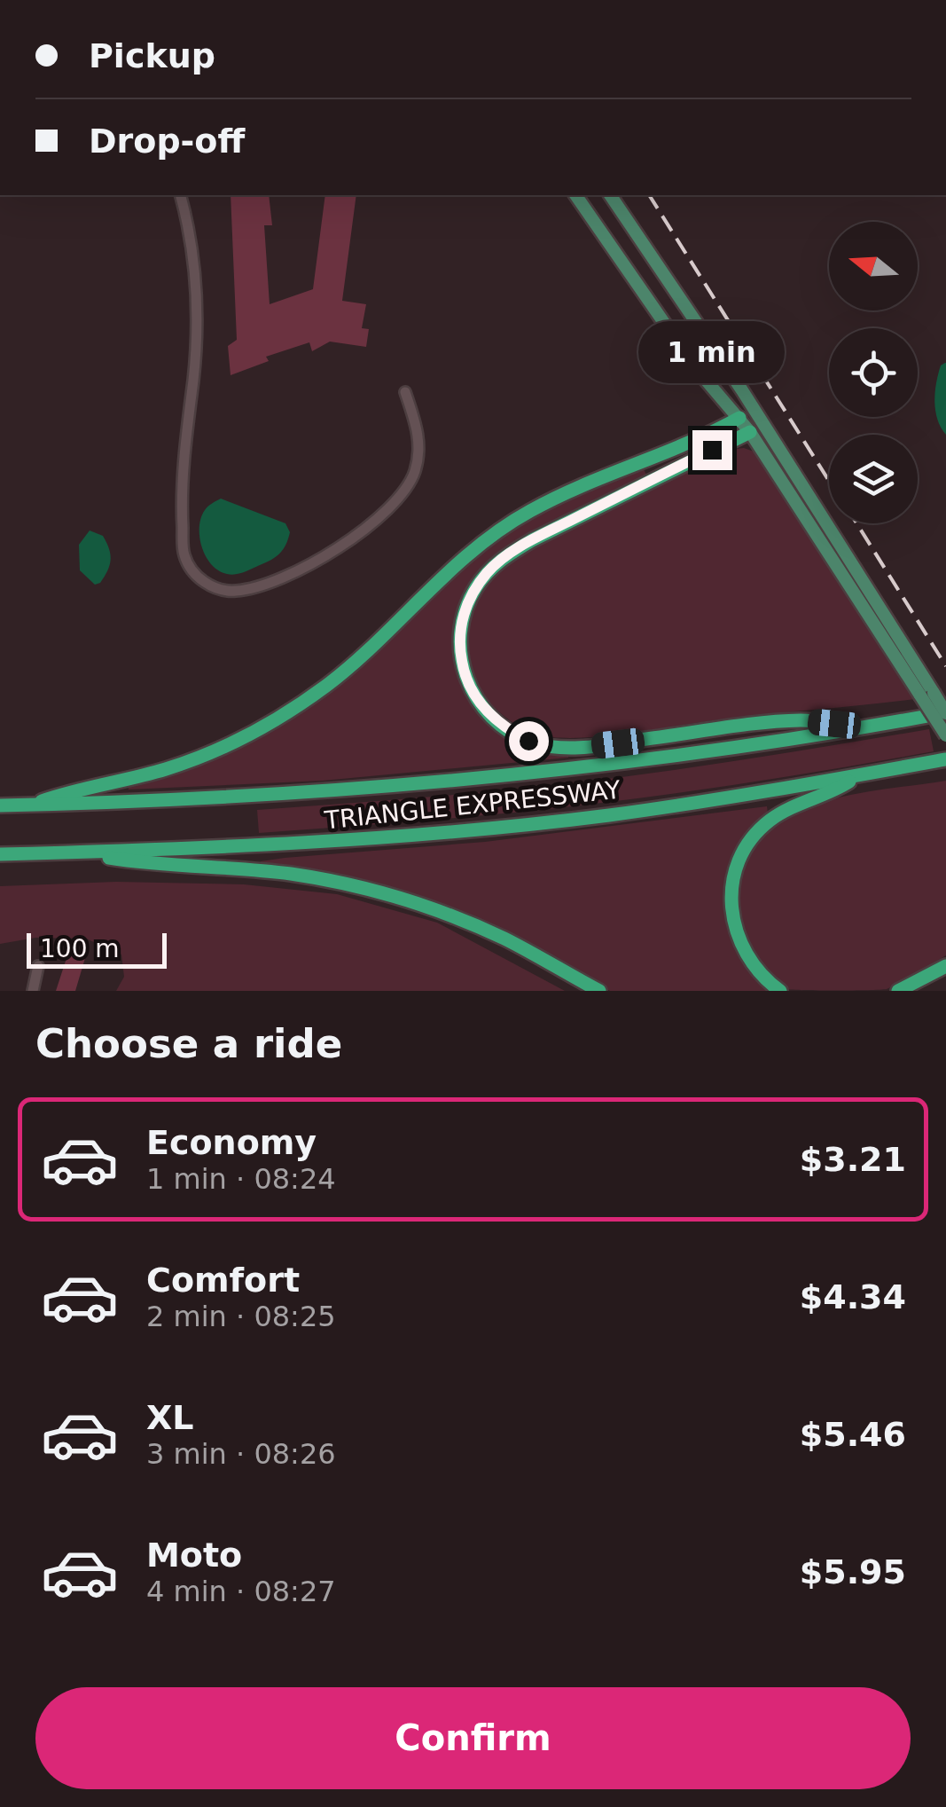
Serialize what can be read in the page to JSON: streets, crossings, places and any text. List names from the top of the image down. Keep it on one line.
{"streets":{"highway":["TRIANGLE EXPRESSWAY"]},"scale_bar":"100 m","north":"left","page":{"banner":["Pickup","Drop-off"],"bubble":"1 min","scale":"100 m","heading":"Choose a ride","list":[{"name":"Economy","note":"1 min · 08:24","value":"$3.21"},{"name":"Comfort","note":"2 min · 08:25","value":"$4.34"},{"name":"XL","note":"3 min · 08:26","value":"$5.46"},{"name":"Moto","note":"4 min · 08:27","value":"$5.95"}],"buttons":"Confirm"}}
